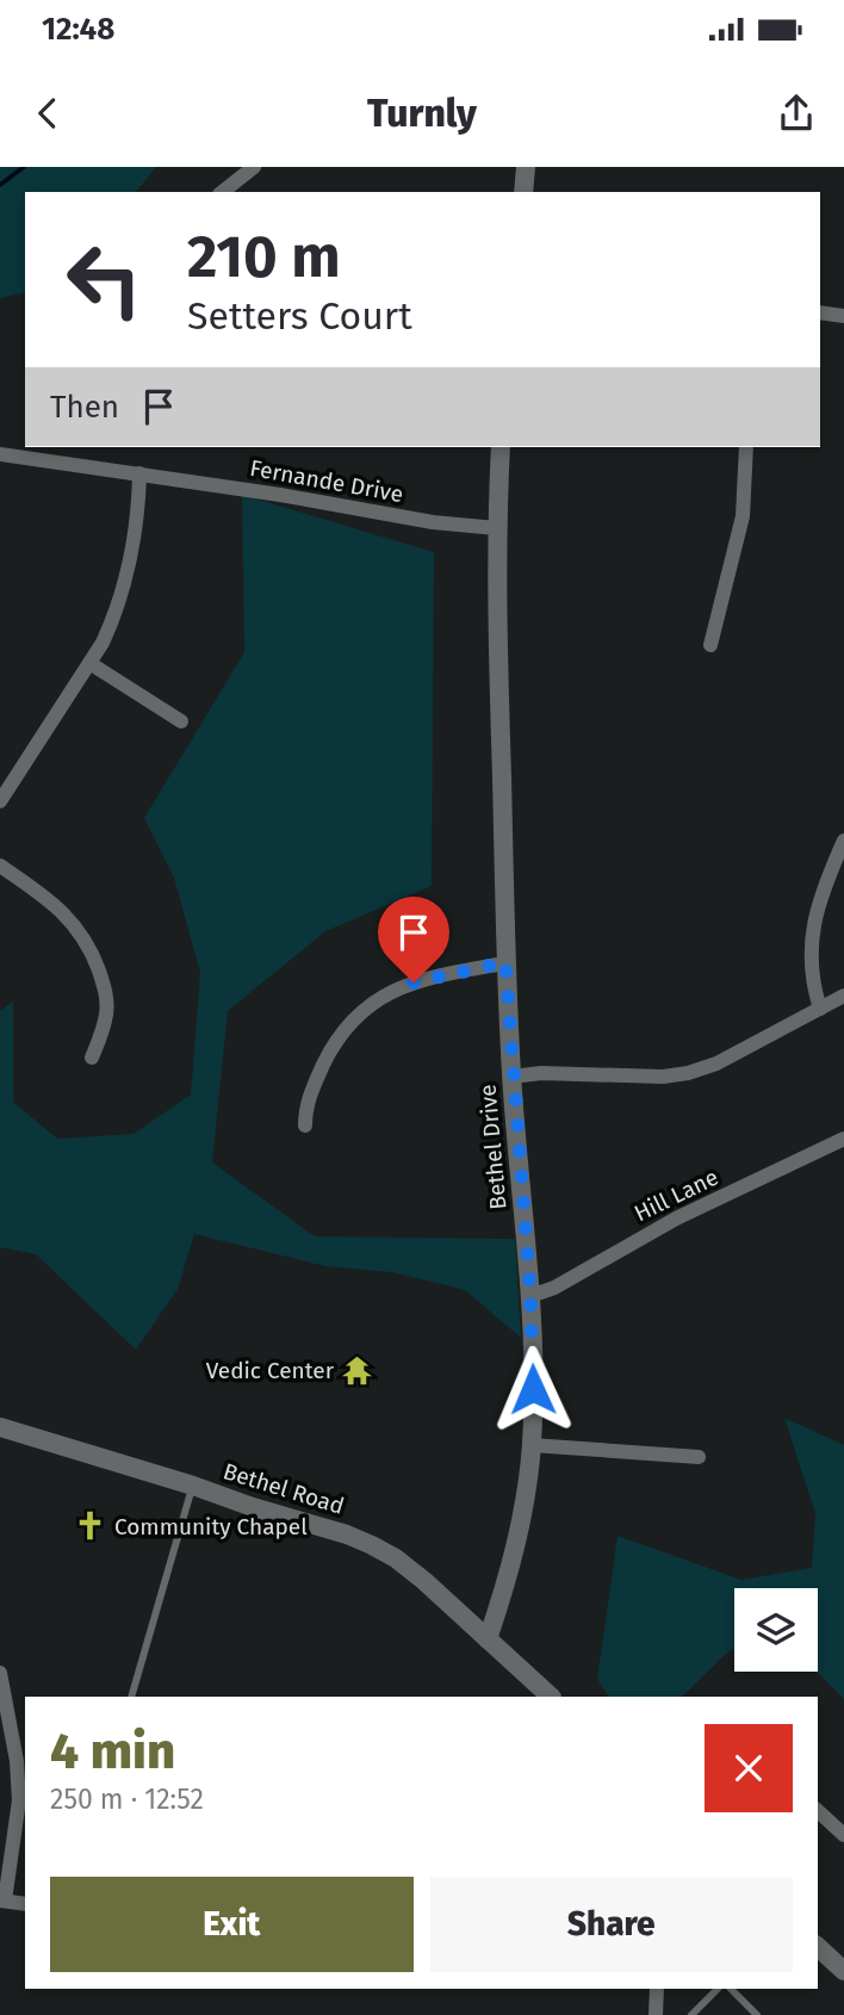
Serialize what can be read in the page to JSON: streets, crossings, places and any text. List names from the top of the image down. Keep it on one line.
{"streets":{"street":["Fernande Drive","Bethel Drive","Hill Lane","Bethel Road"]},"crossings":[["Fernande Drive","Bethel Drive"],["Bethel Drive","Hill Lane"],["Bethel Drive","Bethel Road"]],"places":{"temple":["Vedic Center"],"church":["Community Chapel"]},"page":{"status":"12:48","header":"Turnly","turn":["210 m","Setters Court"],"then":"Then","heading":["4 min","250 m · 12:52"],"buttons":["Exit","Share"]}}
